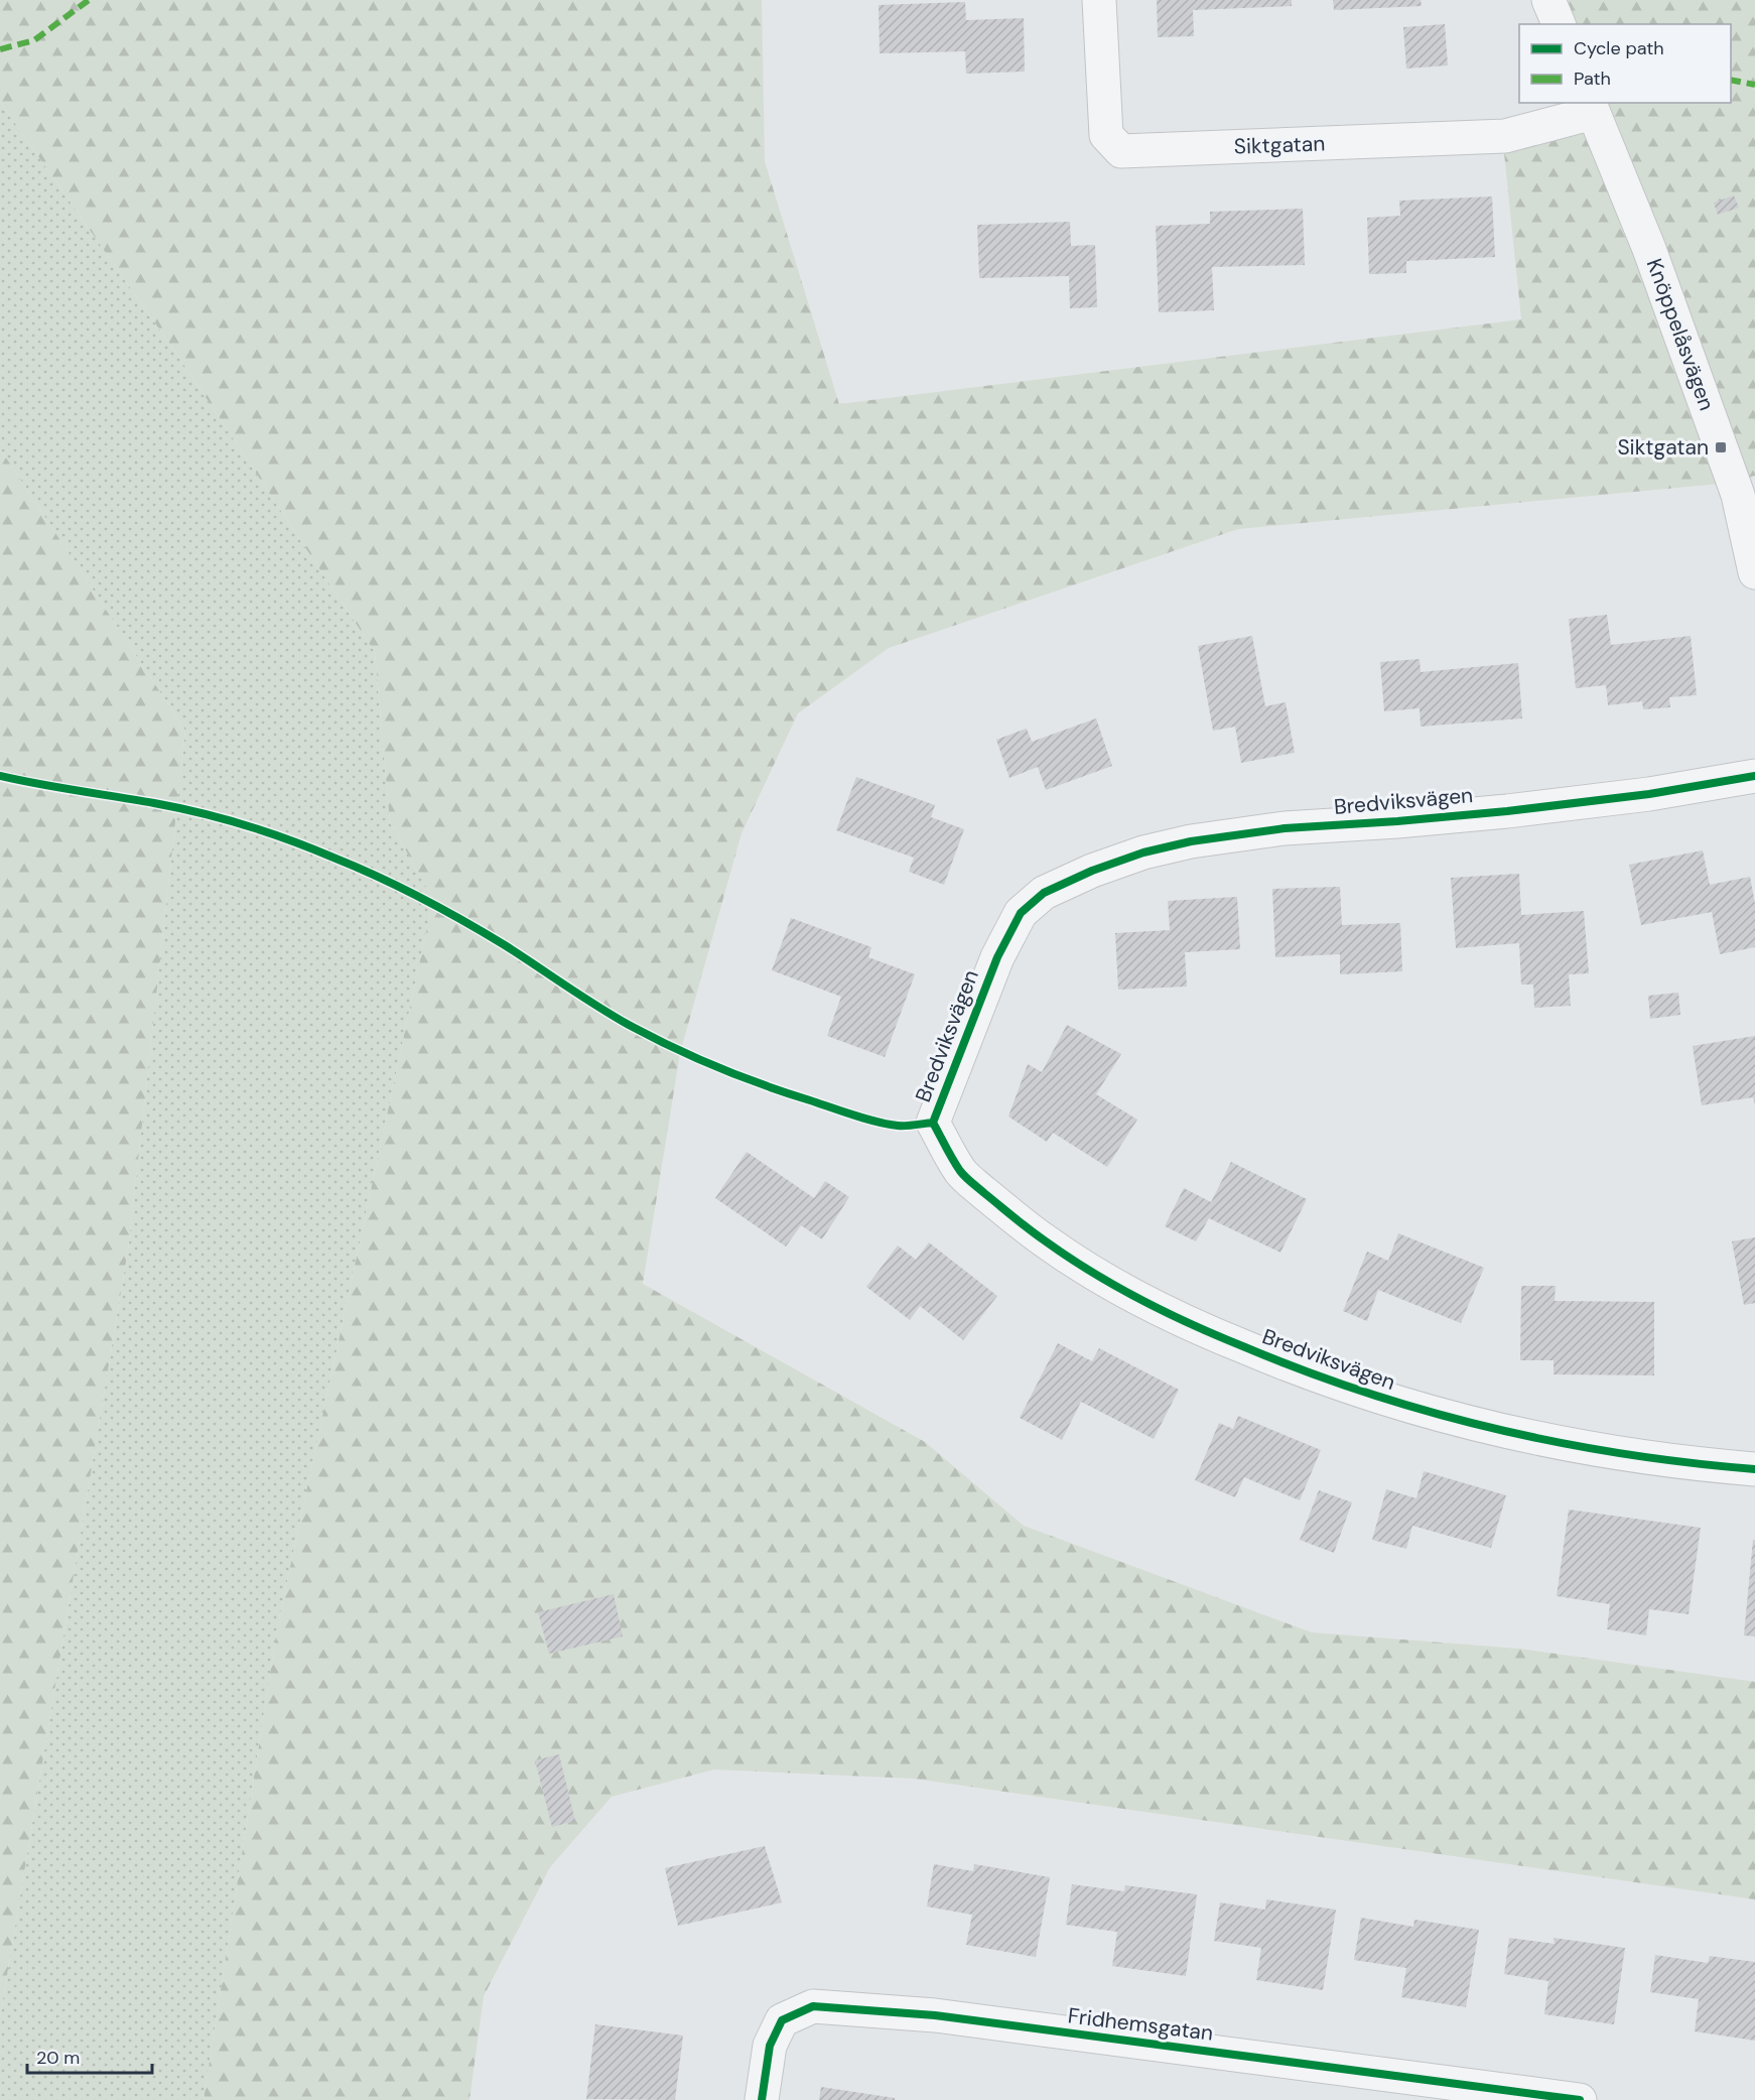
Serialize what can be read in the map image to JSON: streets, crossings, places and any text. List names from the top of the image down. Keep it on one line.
{"streets":{"street":["Siktgatan","Knöppelåsvägen","Bredviksvägen","Fridhemsgatan"]},"crossings":[["Siktgatan","Knöppelåsvägen"]],"places":{"transit":["Siktgatan"]},"legend":["Cycle path","Path"],"scale_bar":"20 m"}
